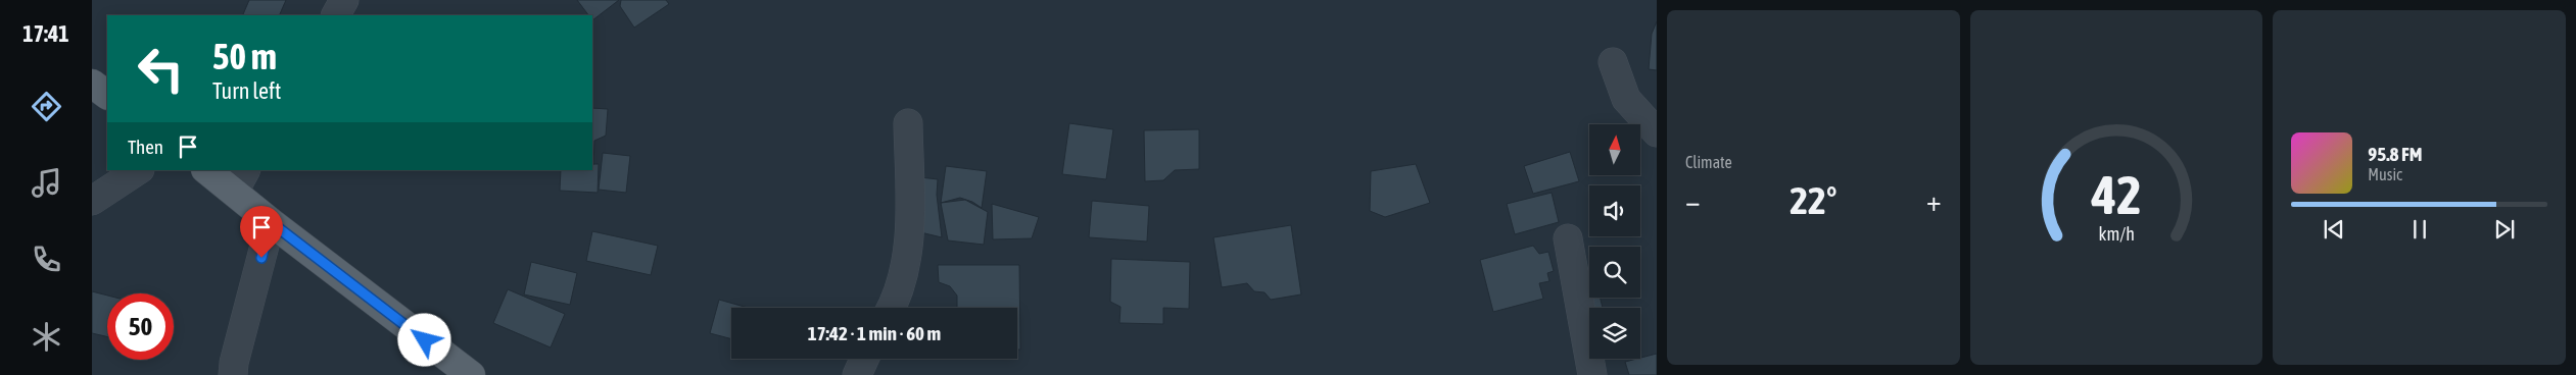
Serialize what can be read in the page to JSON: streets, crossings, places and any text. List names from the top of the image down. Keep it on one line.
{"north":"top","page":{"tabs":"17:41","tile":"Climate","turn":["50 m","Turn left"],"then":"Then","song":["95.8 FM","Music"],"heat":["−","22°","+"],"limit":"50","trip":"17:42 · 1 min · 60 m","gauge":["42","km/h"]}}
